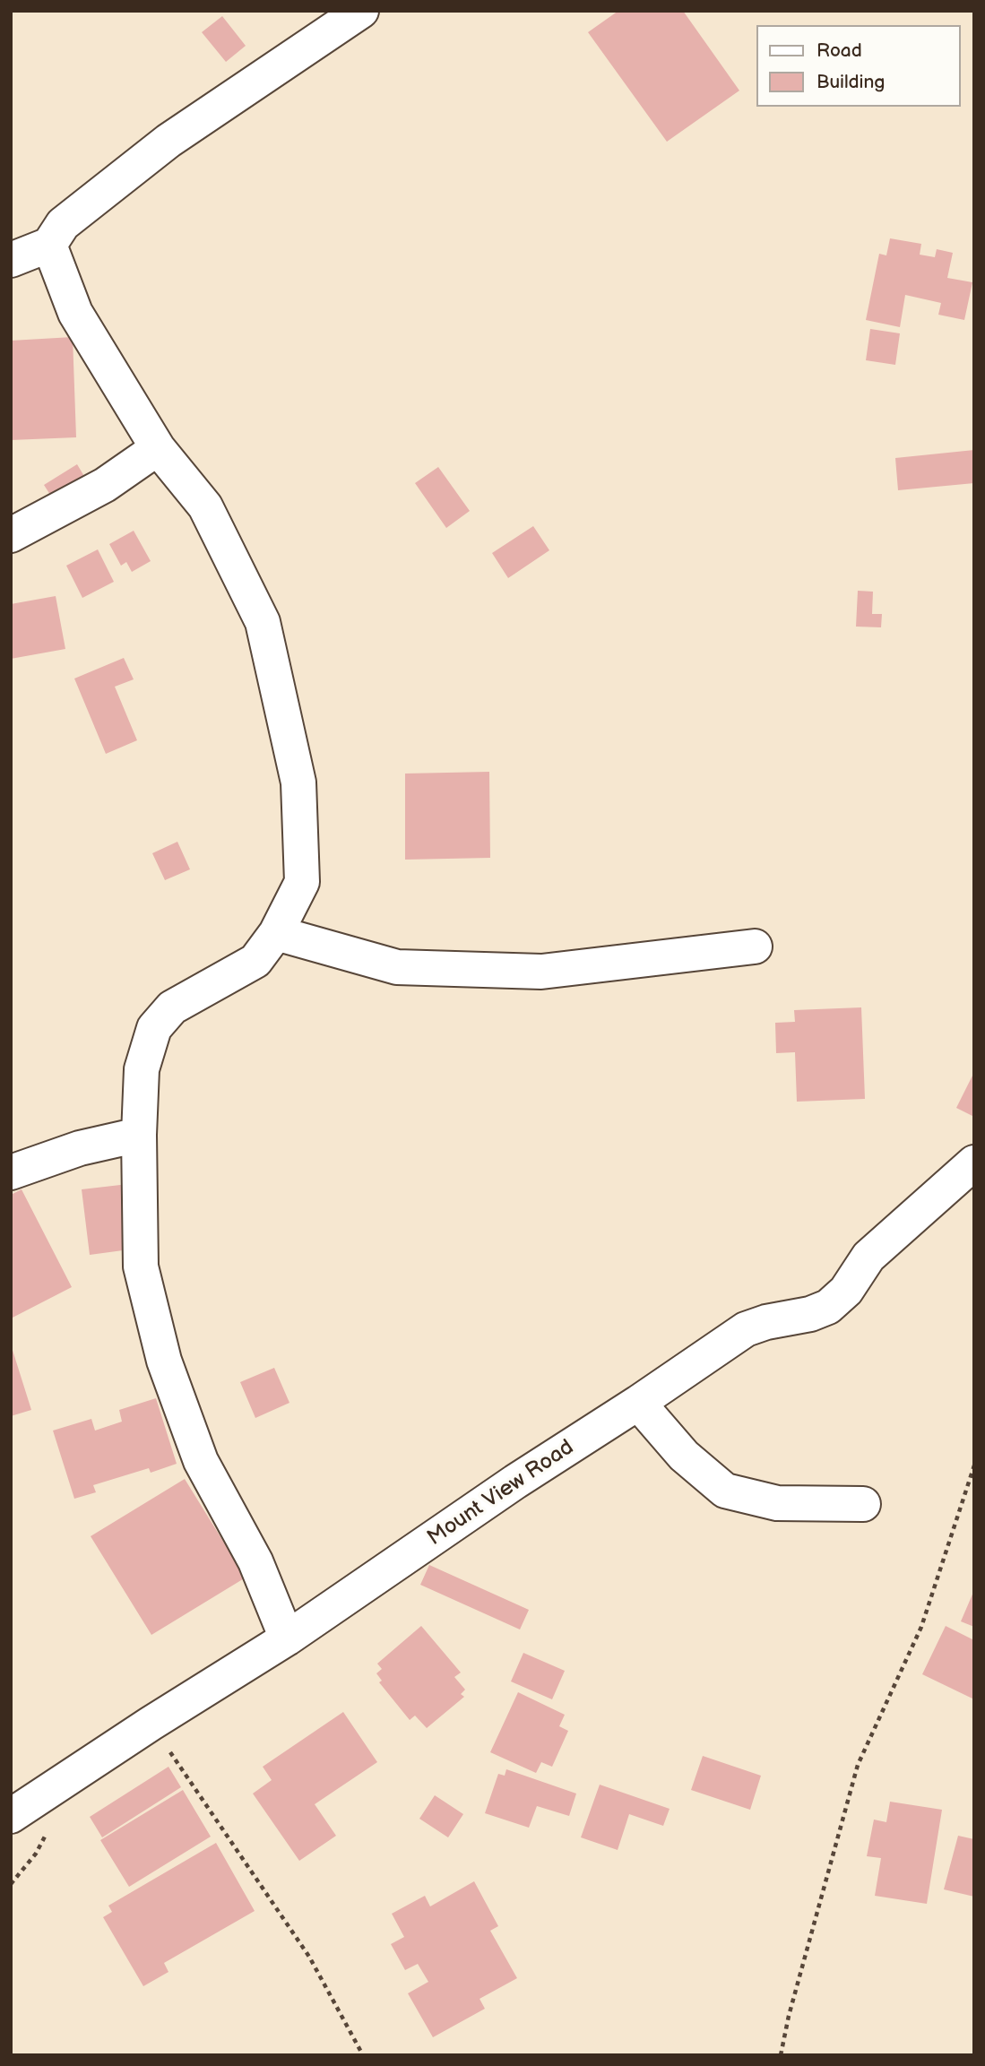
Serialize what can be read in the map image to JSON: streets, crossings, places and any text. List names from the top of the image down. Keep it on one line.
{"streets":{"street":["Mount View Road"]},"legend":["Road","Building"]}
